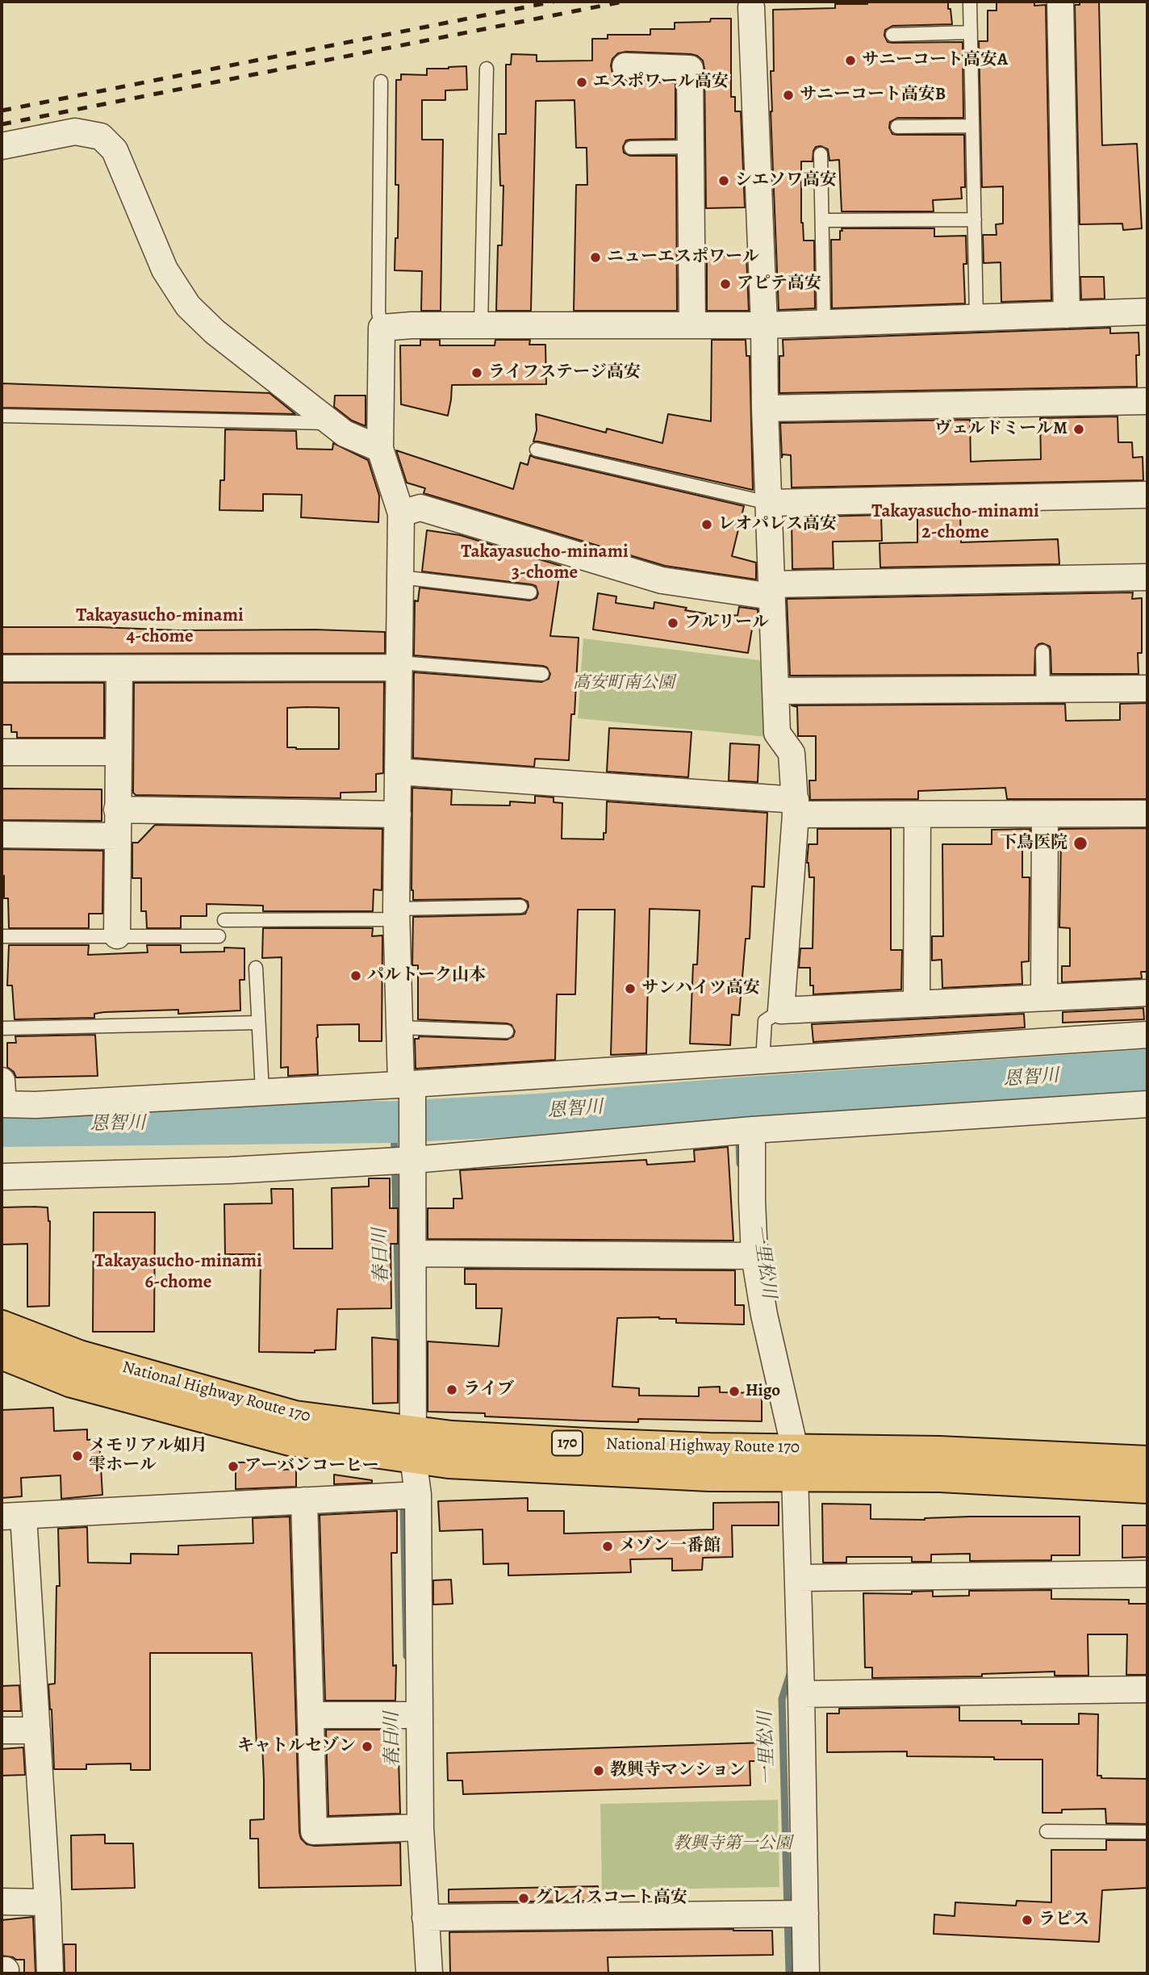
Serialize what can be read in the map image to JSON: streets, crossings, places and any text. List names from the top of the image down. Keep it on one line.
{"streets":{"highway":["National Highway Route 170","170"]},"districts":["Takayasucho-minami 2-chome","Takayasucho-minami 3-chome","Takayasucho-minami 4-chome","Takayasucho-minami 6-chome"],"water":["恩智川","春日川","一里松川"],"parks":["高安町南公園","教興寺第一公園"],"places":["サニーコート高安A","エスポワール高安","サニーコート高安B","シエソワ高安","ニューエスポワール","アピテ高安","ライフステージ高安","ヴェルドミールM","レオパレス高安","フルリール","下鳥医院","パルトーク山本","サンハイツ高安","ライブ","Higo","メモリアル如月 雫ホール","アーバンコーヒー","メゾン一番館","キャトルセゾン","教興寺マンション","グレイスコート高安","ラピス"]}
